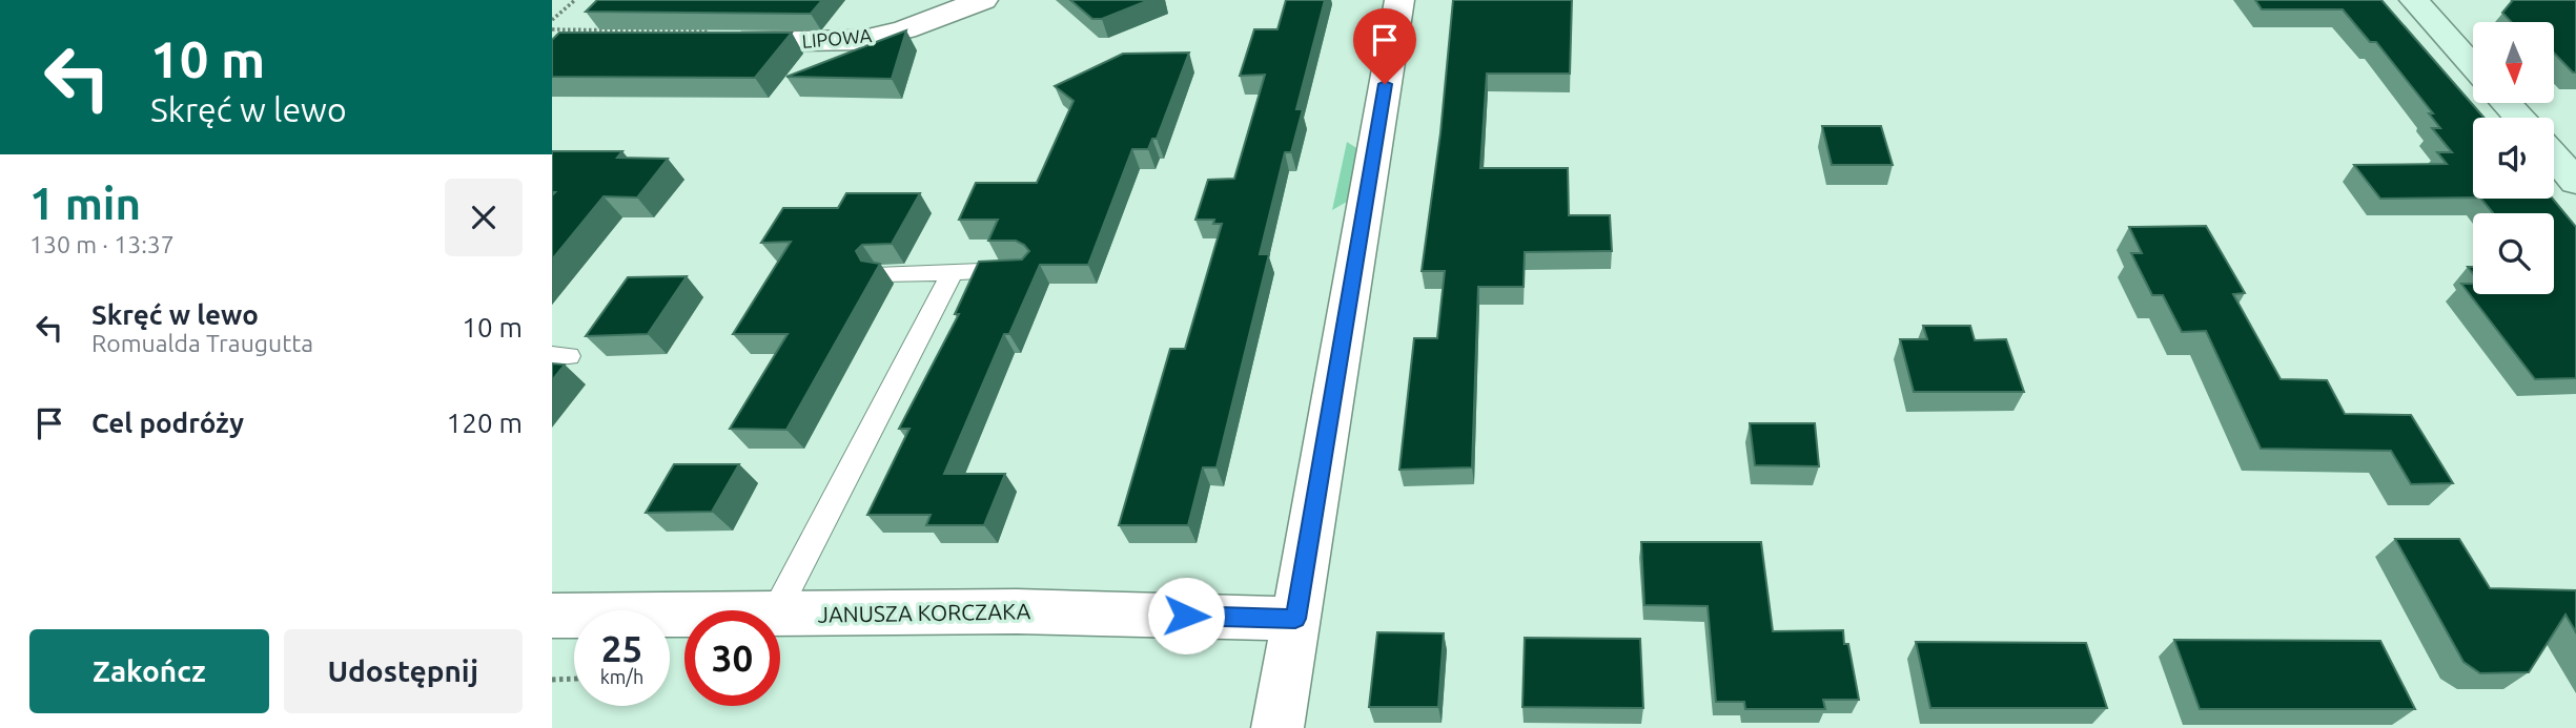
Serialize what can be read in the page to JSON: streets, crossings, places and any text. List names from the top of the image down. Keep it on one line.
{"streets":{"street":["LIPOWA","JANUSZA KORCZAKA"]},"north":"bottom","page":{"turn":["10 m","Skręć w lewo"],"heading":["1 min","130 m · 13:37"],"list":[{"name":"Skręć w lewo","note":"Romualda Traugutta","value":"10 m"},{"name":"Cel podróży","value":"120 m"}],"speed":"25 km/h","limit":"30","buttons":["Zakończ","Udostępnij"]}}
